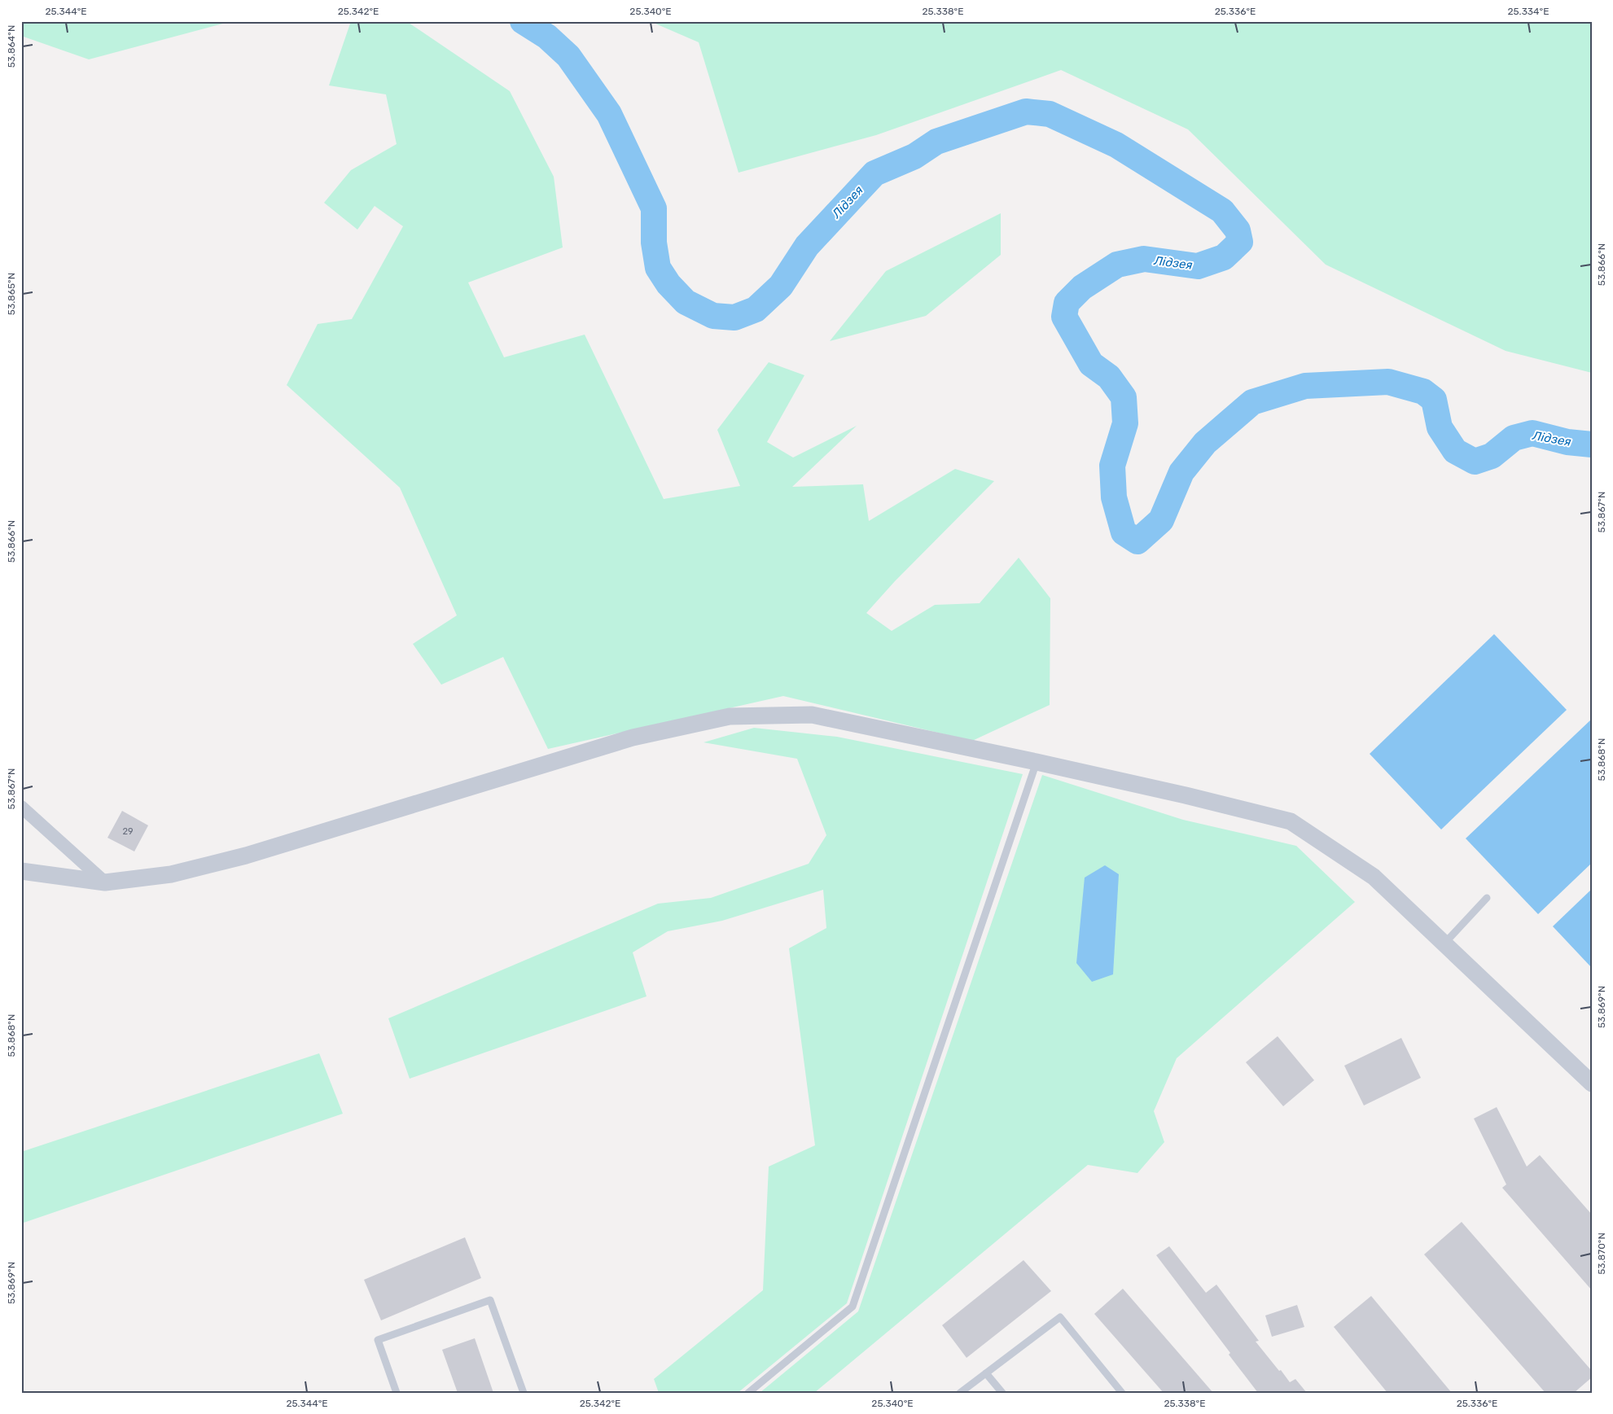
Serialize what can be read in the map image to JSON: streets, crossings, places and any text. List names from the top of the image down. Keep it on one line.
{"water":["Лідзея"],"house_numbers":["29"],"coordinates":["25.344°E","25.342°E","25.340°E","25.338°E","25.336°E","25.334°E","53.864°N","53.866°N","53.865°N","53.867°N","53.868°N","53.869°N","53.870°N"]}
